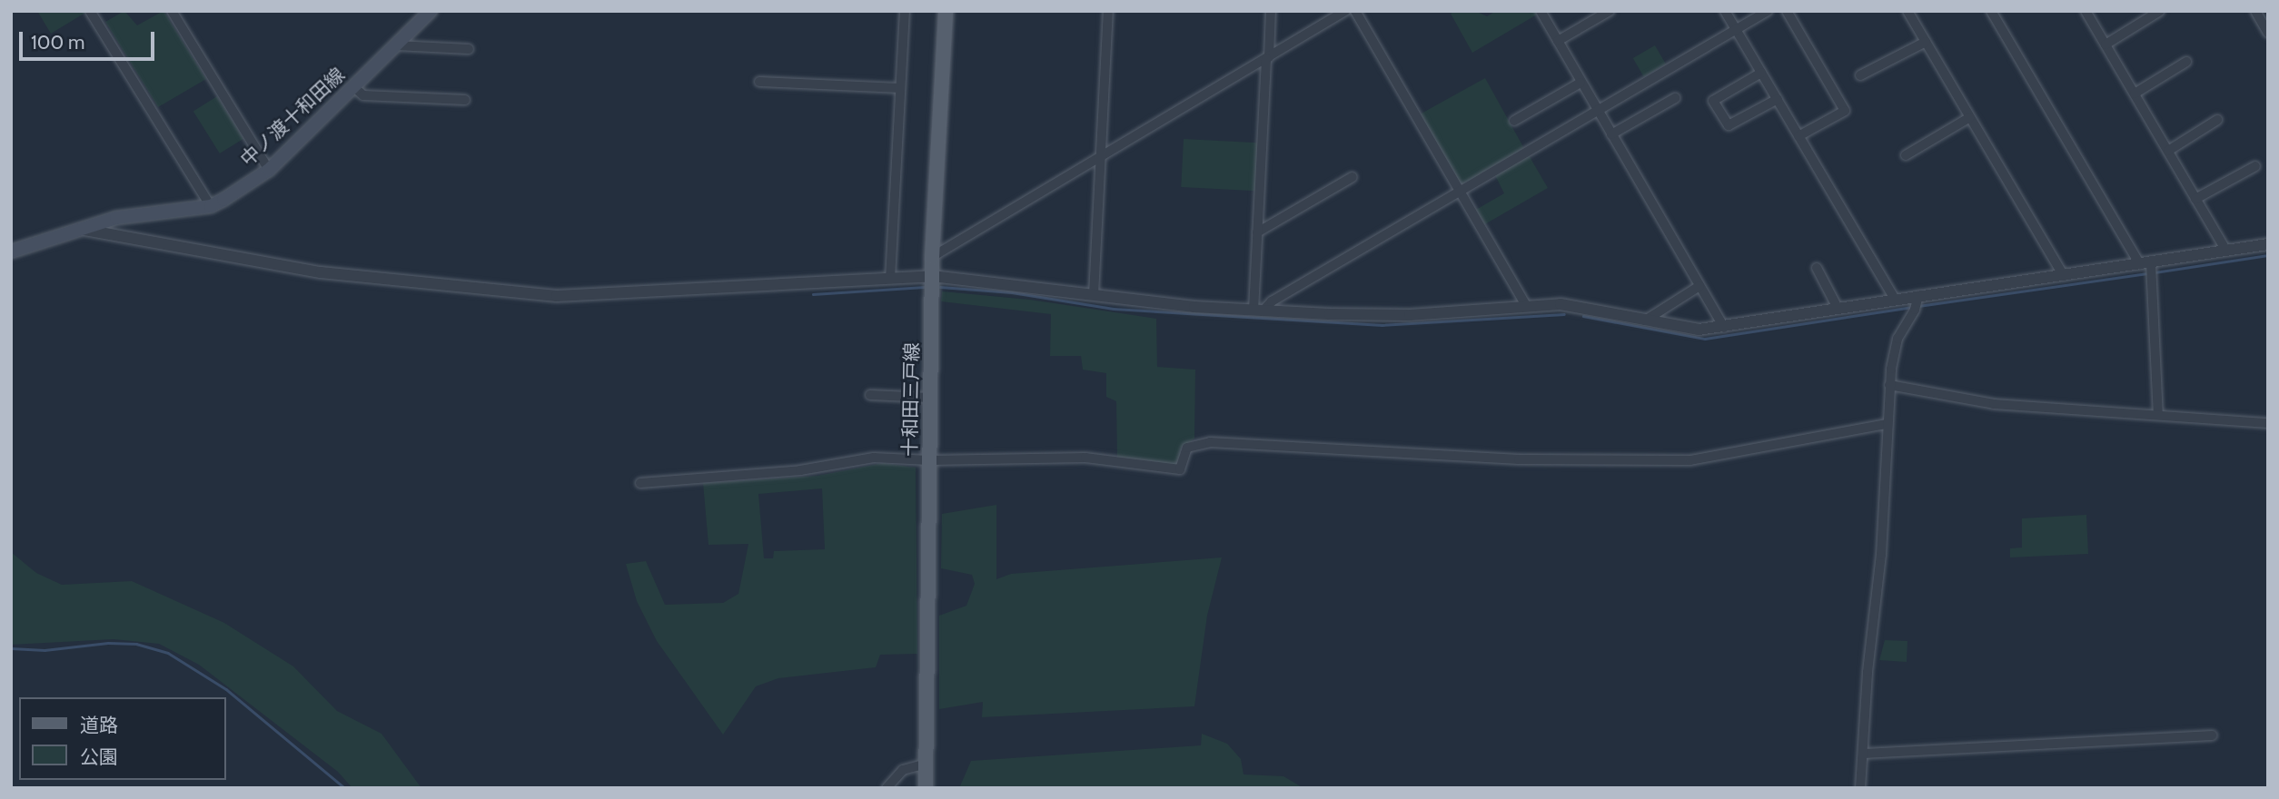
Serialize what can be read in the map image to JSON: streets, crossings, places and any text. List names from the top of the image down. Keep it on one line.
{"streets":{"main road":["中ノ渡十和田線","十和田三戸線"]},"legend":["道路","公園"],"scale_bar":"100 m"}
